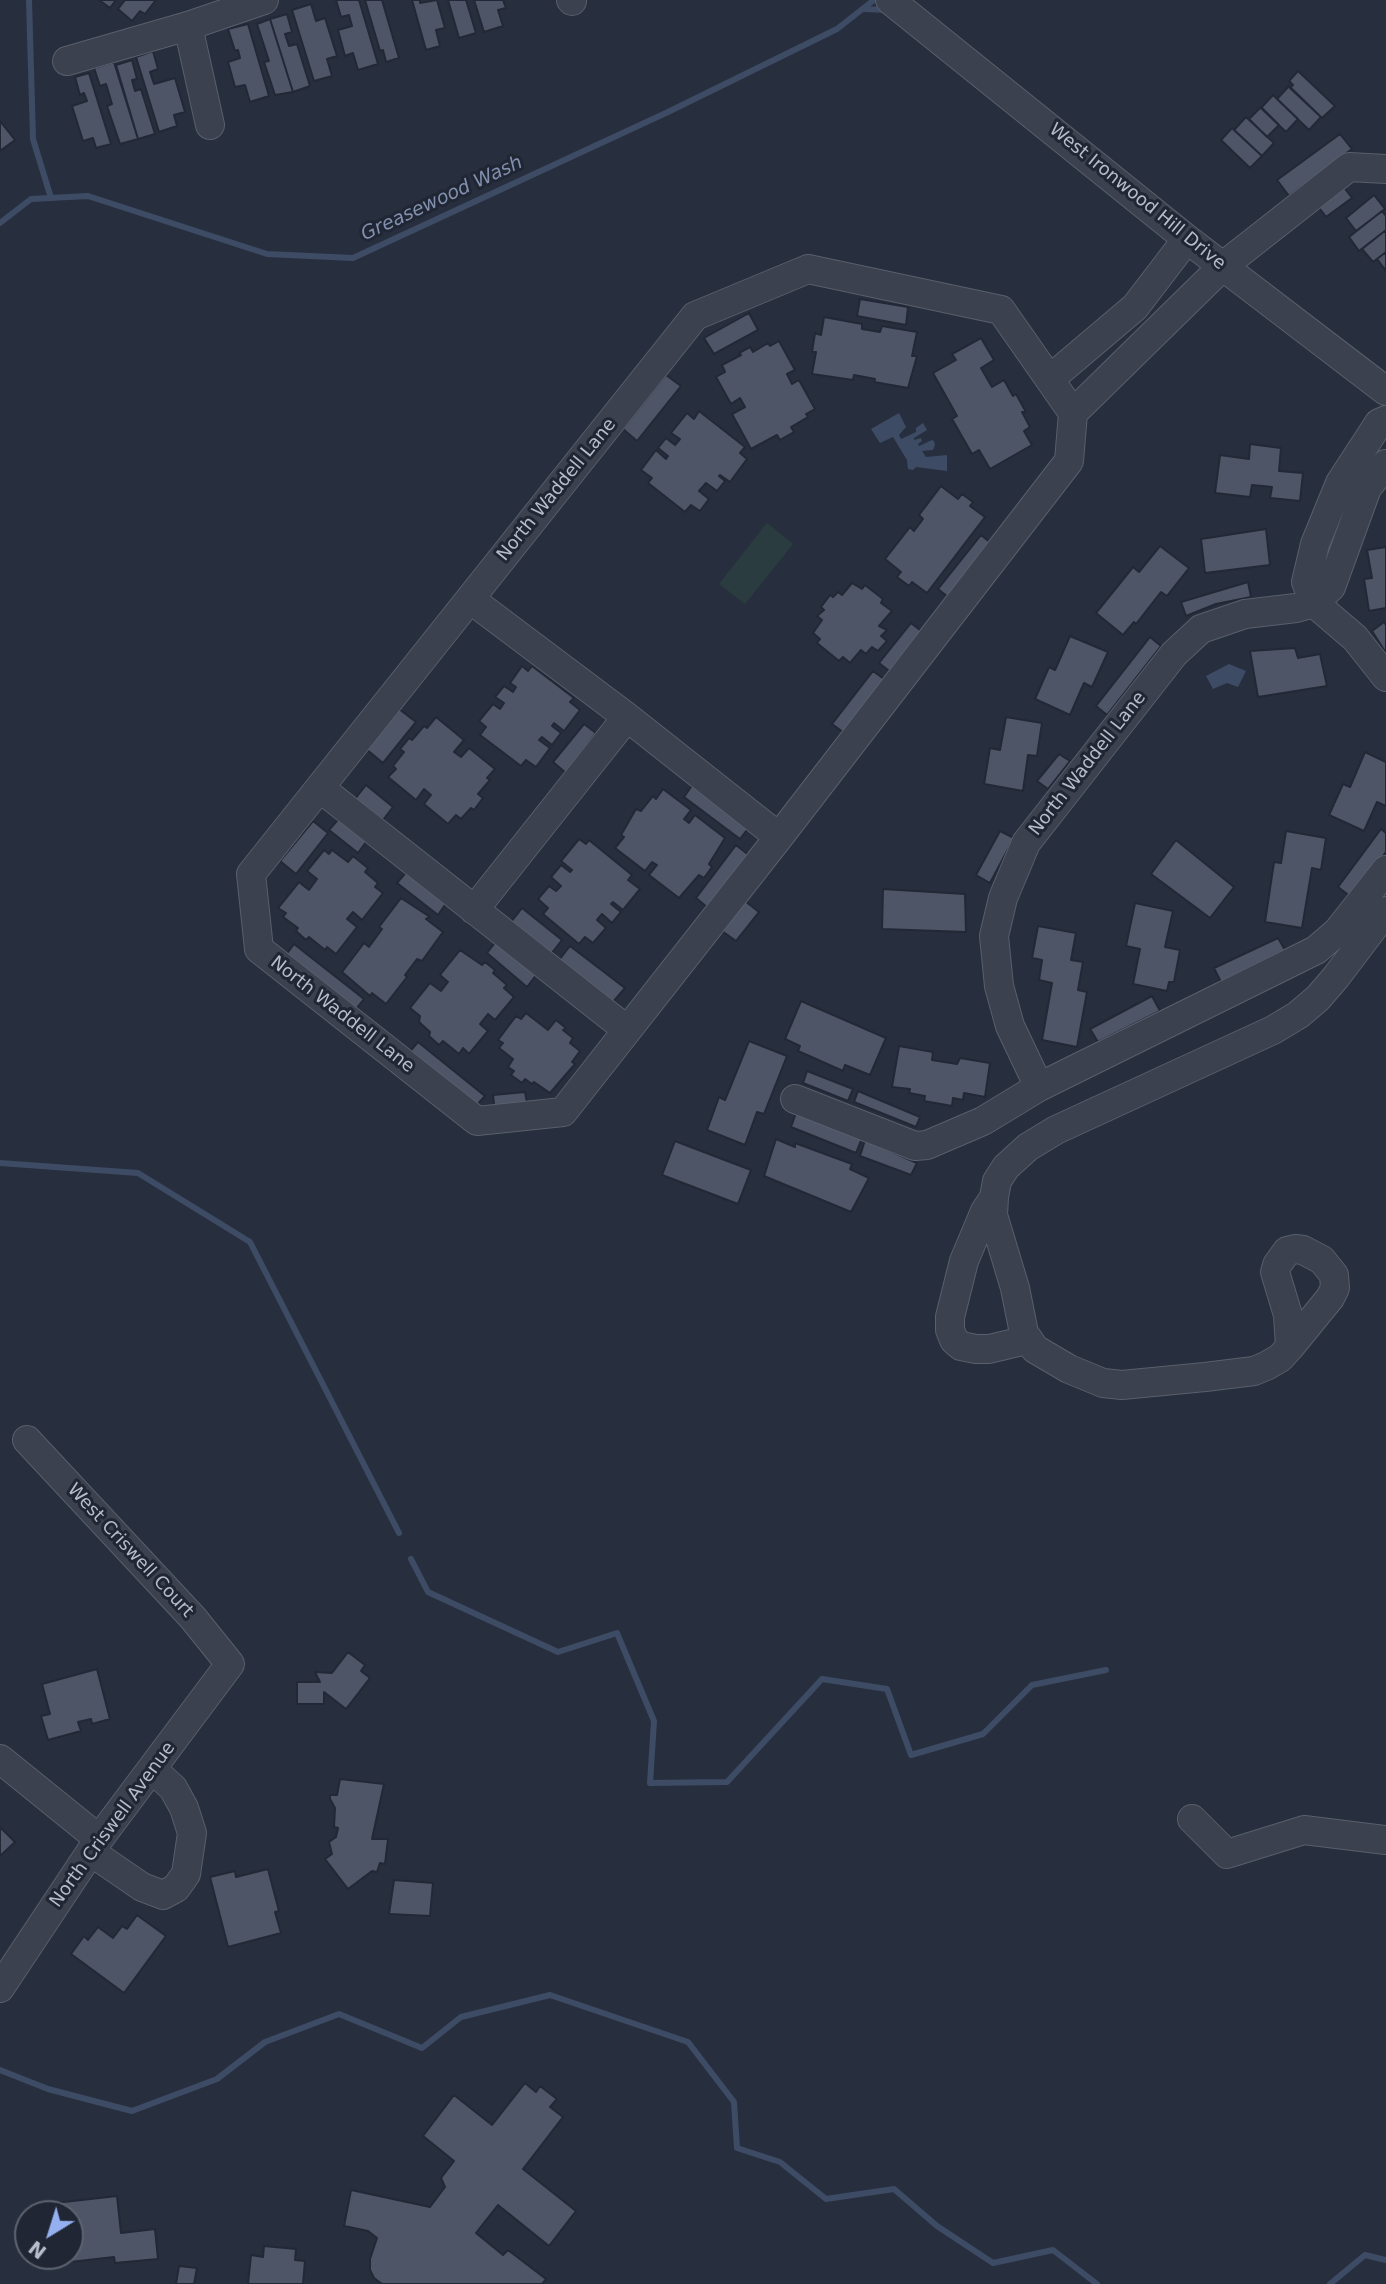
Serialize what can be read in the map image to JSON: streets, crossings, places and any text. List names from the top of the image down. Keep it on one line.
{"streets":{"street":["West Ironwood Hill Drive","North Waddell Lane","West Criswell Court","North Criswell Avenue"]},"crossings":[["West Criswell Court","North Criswell Avenue"]],"water":["Greasewood Wash"],"north":"bottom left"}
